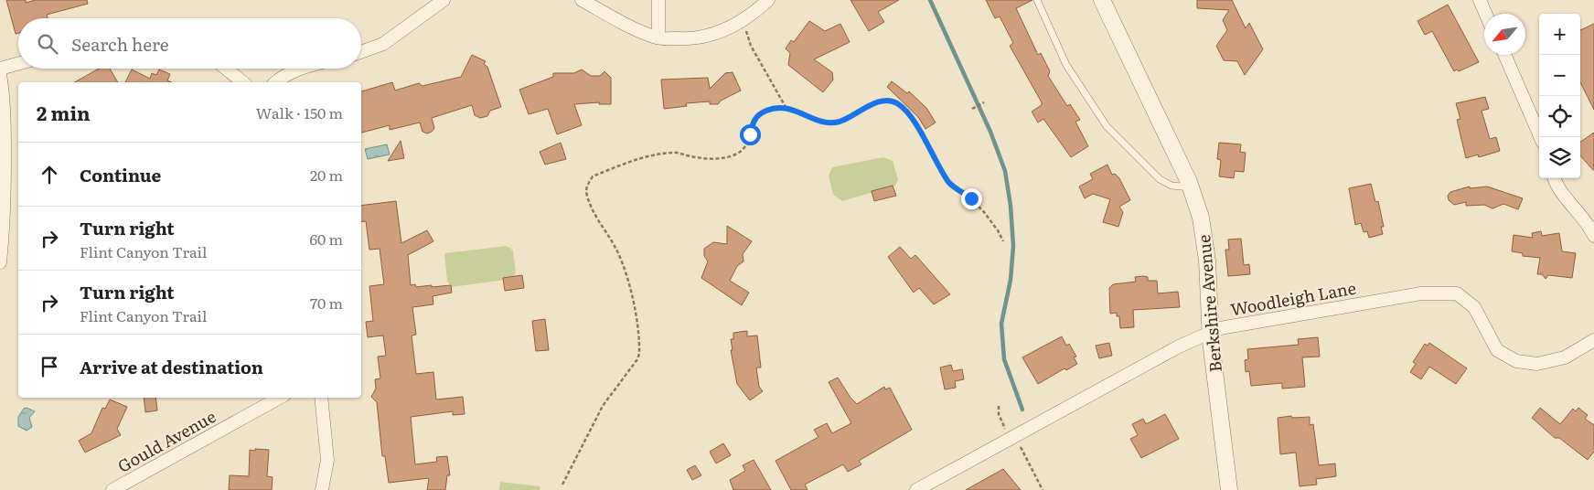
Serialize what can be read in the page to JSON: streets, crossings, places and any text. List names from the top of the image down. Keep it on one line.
{"streets":{"street":["Woodleigh Lane","Berkshire Avenue","Gould Avenue"]},"crossings":[["Woodleigh Lane","Berkshire Avenue"]],"north":"bottom left","page":{"map_buttons":["+","−"],"search":"Search here","heading":["2 min","Walk · 150 m"],"list":[["Continue","20 m"],["Turn right","Flint Canyon Trail","60 m"],["Turn right","Flint Canyon Trail","70 m"],"Arrive at destination"]}}
